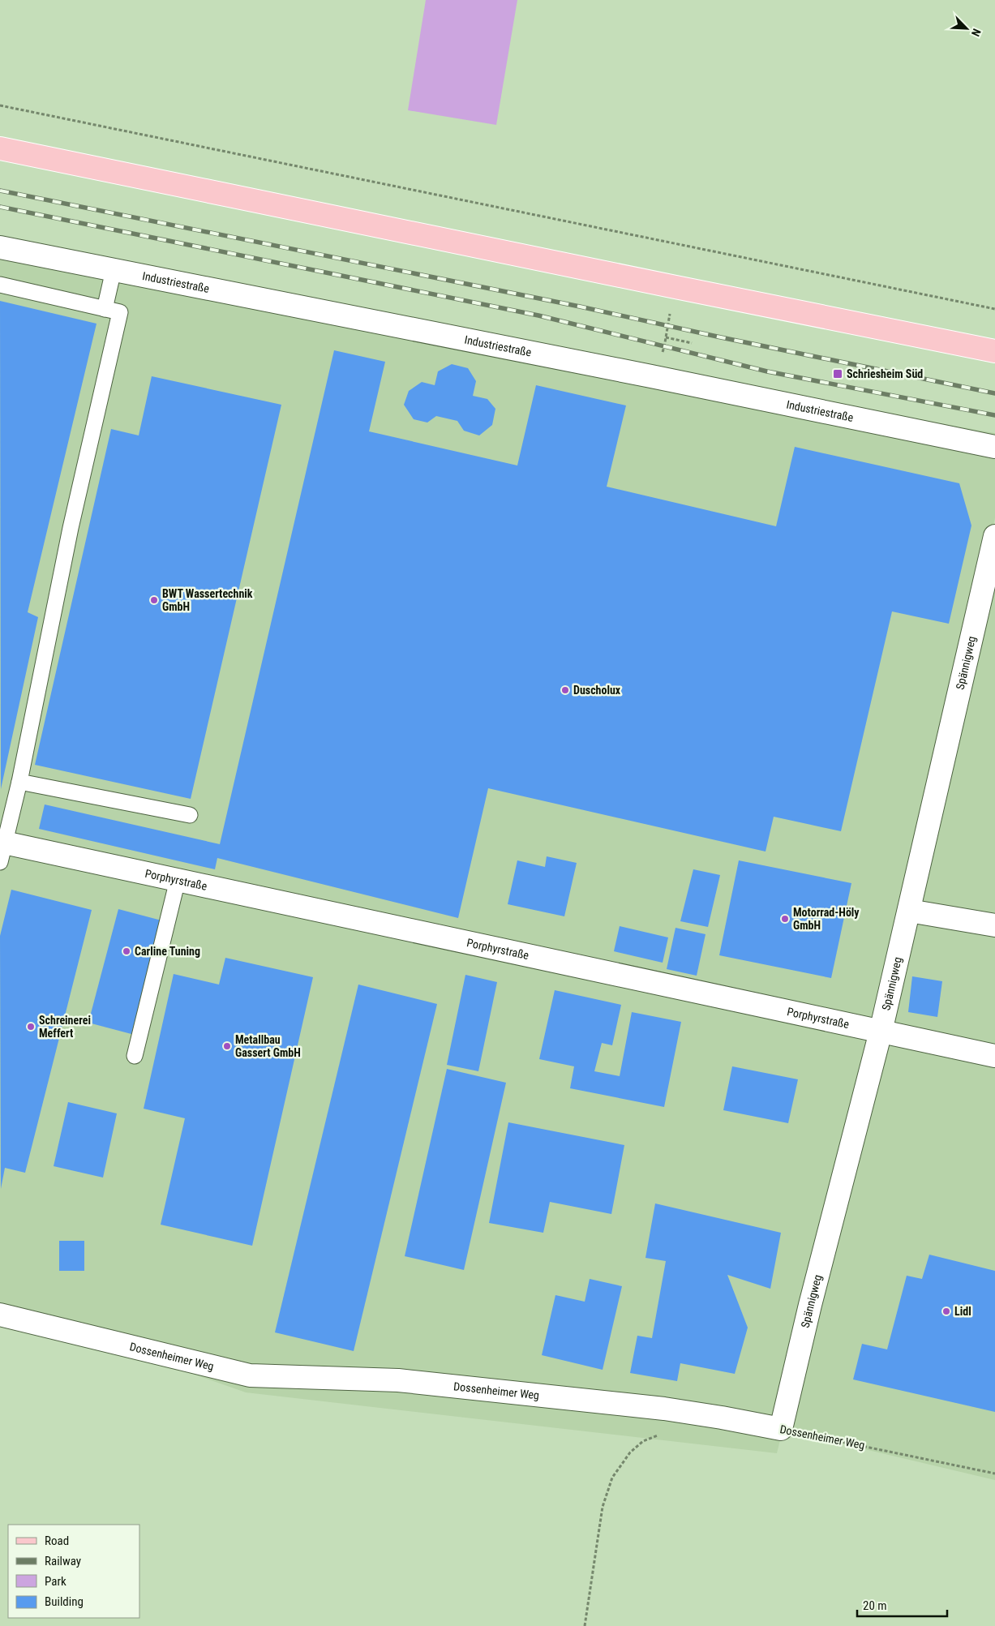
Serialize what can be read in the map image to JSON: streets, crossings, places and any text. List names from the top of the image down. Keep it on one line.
{"streets":{"street":["Industriestraße","Spännigweg","Porphyrstraße","Dossenheimer Weg"]},"crossings":[["Spännigweg","Porphyrstraße"],["Spännigweg","Dossenheimer Weg"]],"places":{"transit":["Schriesheim Süd"],"other":["BWT Wassertechnik GmbH","Duscholux","Motorrad-Höly GmbH","Carline Tuning","Schreinerei Meffert","Metallbau Gassert GmbH","Lidl"]},"legend":["Road","Railway","Park","Building"],"scale_bar":"20 m","north":"bottom right"}
